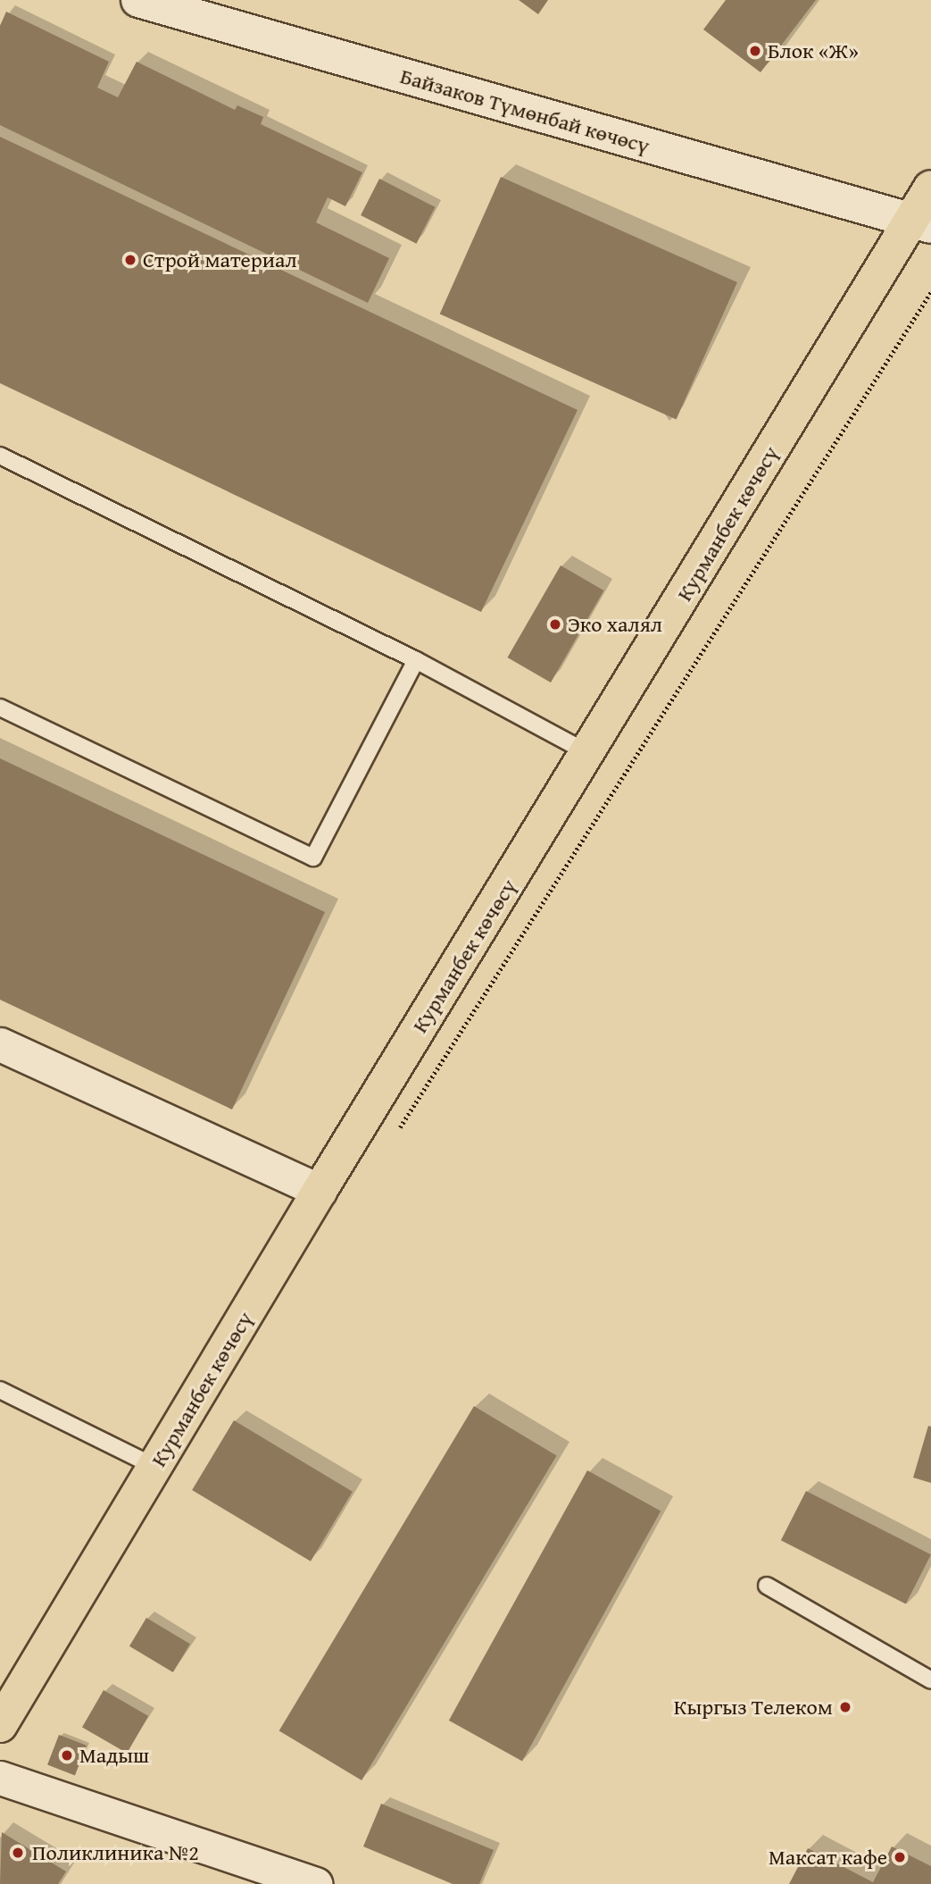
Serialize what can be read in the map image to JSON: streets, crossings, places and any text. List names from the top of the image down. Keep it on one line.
{"streets":{"main road":["Байзаков Түмөнбай көчөсү","Курманбек көчөсү"]},"crossings":[["Байзаков Түмөнбай көчөсү","Курманбек көчөсү"]],"places":["Блок «Ж»","Строй материал","Эко халял","Кыргыз Телеком","Мадыш","Поликлиника №2","Максат кафе"]}
